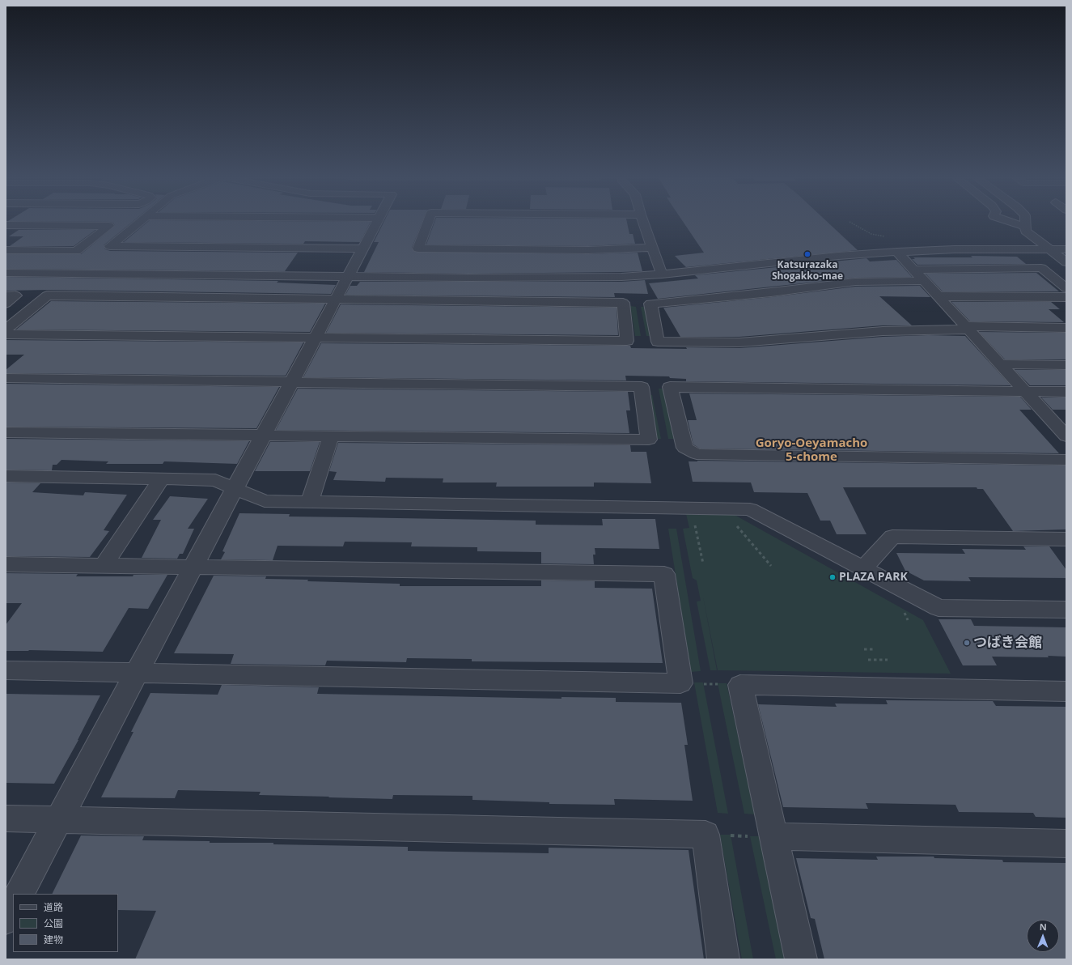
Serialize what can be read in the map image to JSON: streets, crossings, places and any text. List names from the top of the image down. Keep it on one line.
{"districts":["Goryo-Oeyamacho 5-chome"],"places":["Katsurazaka Shogakko-mae","PLAZA PARK","つばき会館"],"legend":["道路","公園","建物"],"north":"top"}
